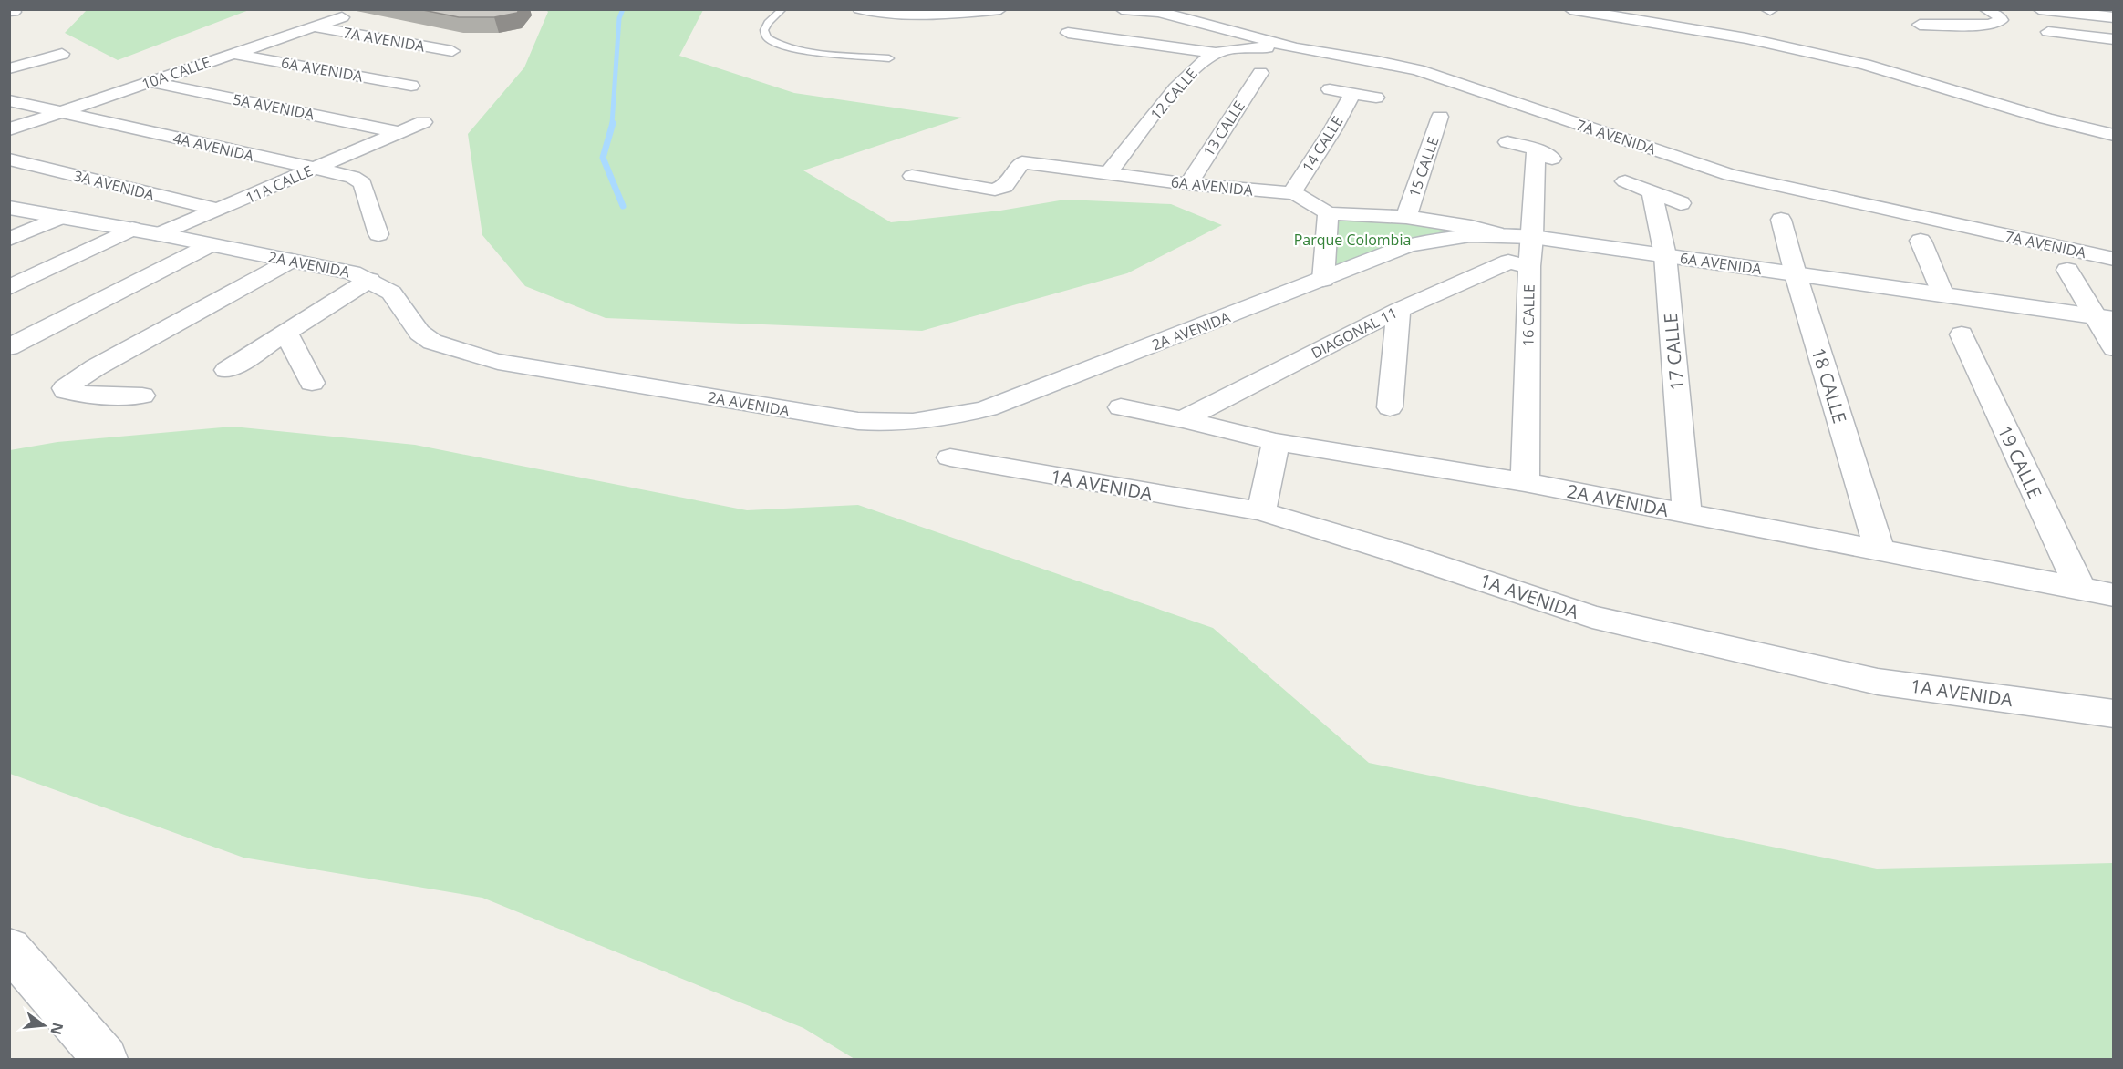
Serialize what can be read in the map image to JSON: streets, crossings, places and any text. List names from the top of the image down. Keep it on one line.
{"streets":{"street":["7A AVENIDA","6A AVENIDA","10A CALLE","12 CALLE","5A AVENIDA","13 CALLE","14 CALLE","4A AVENIDA","15 CALLE","11A CALLE","3A AVENIDA","2A AVENIDA","16 CALLE","DIAGONAL 11","17 CALLE","18 CALLE","19 CALLE","1A AVENIDA"]},"crossings":[["7A AVENIDA","10A CALLE"],["7A AVENIDA","12 CALLE"],["6A AVENIDA","10A CALLE"],["6A AVENIDA","12 CALLE"],["6A AVENIDA","13 CALLE"],["6A AVENIDA","14 CALLE"],["6A AVENIDA","15 CALLE"],["6A AVENIDA","2A AVENIDA"],["6A AVENIDA","16 CALLE"],["6A AVENIDA","17 CALLE"],["6A AVENIDA","18 CALLE"],["10A CALLE","5A AVENIDA"],["10A CALLE","4A AVENIDA"],["5A AVENIDA","11A CALLE"],["4A AVENIDA","11A CALLE"],["11A CALLE","3A AVENIDA"],["11A CALLE","2A AVENIDA"],["2A AVENIDA","16 CALLE"],["2A AVENIDA","DIAGONAL 11"],["2A AVENIDA","17 CALLE"],["2A AVENIDA","18 CALLE"],["2A AVENIDA","19 CALLE"],["16 CALLE","DIAGONAL 11"]],"parks":["Parque Colombia"],"north":"right"}
